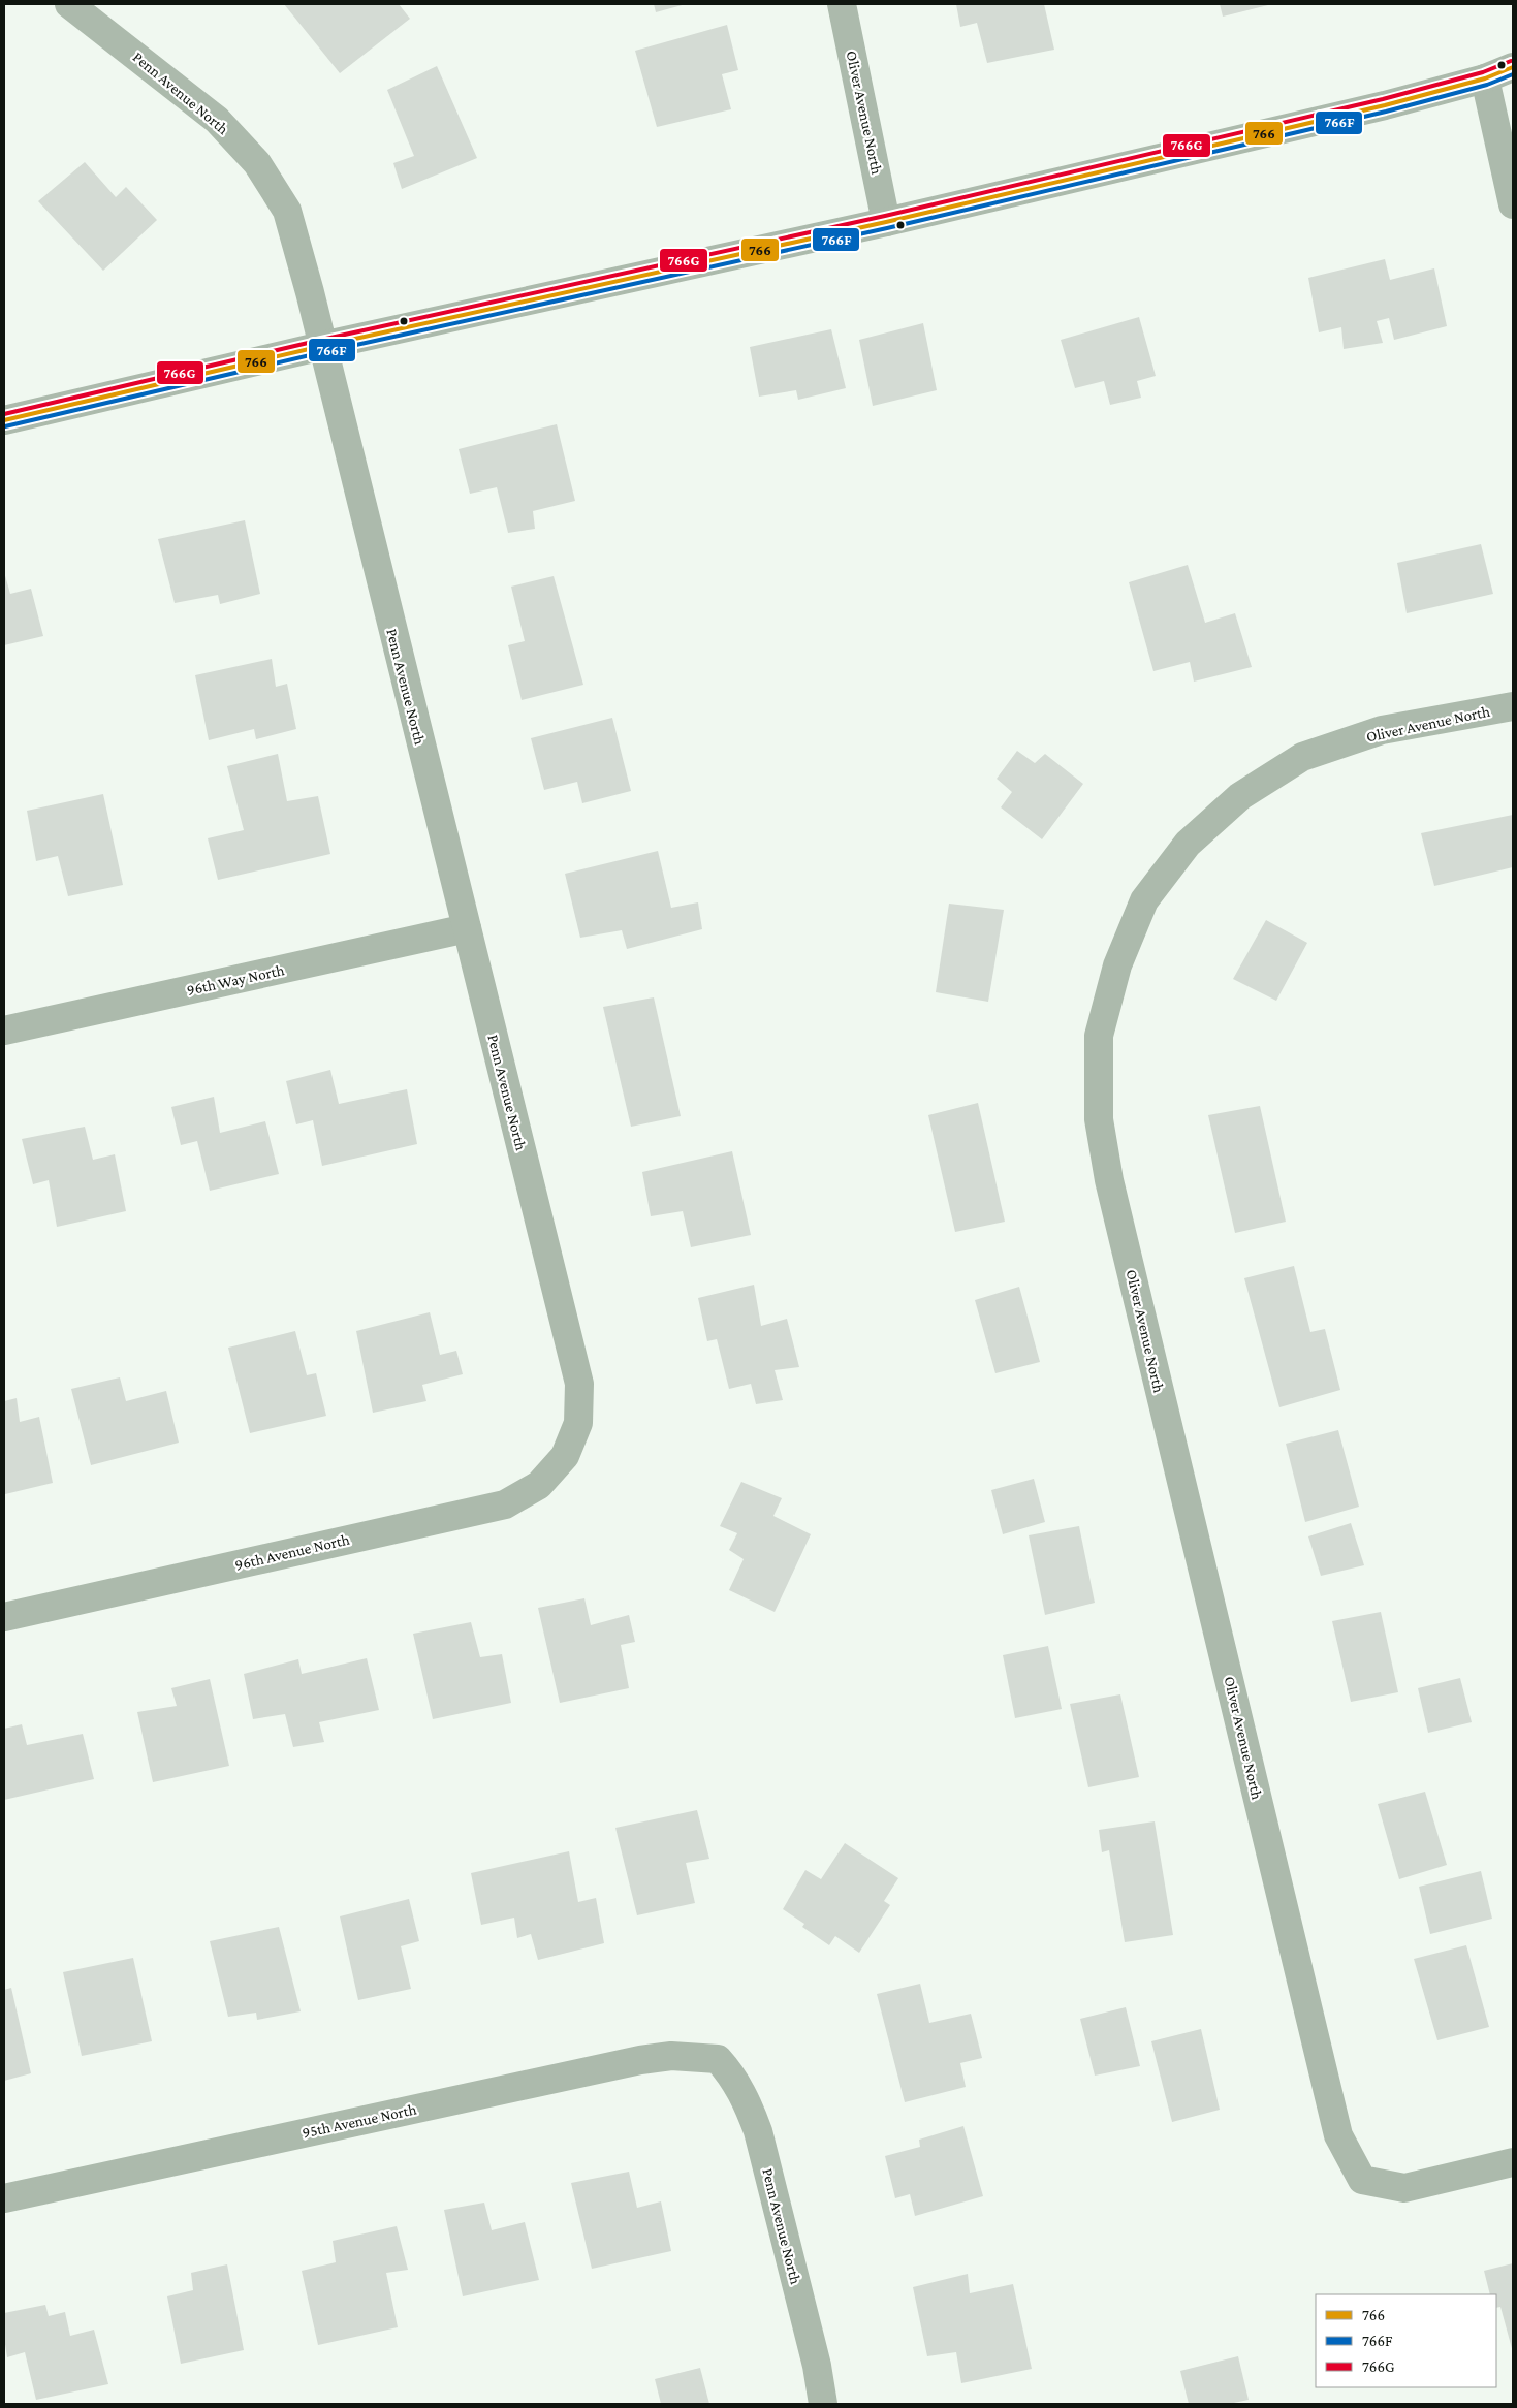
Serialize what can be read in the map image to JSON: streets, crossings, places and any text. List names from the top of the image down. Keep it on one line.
{"streets":{"street":["Penn Avenue North","Oliver Avenue North","96th Way North","96th Avenue North","95th Avenue North"]},"crossings":[["Penn Avenue North","96th Way North"],["Penn Avenue North","96th Avenue North"],["Penn Avenue North","95th Avenue North"]],"lines":["transit line 766G","transit line 766","transit line 766F"],"legend":["766","766F","766G"]}
